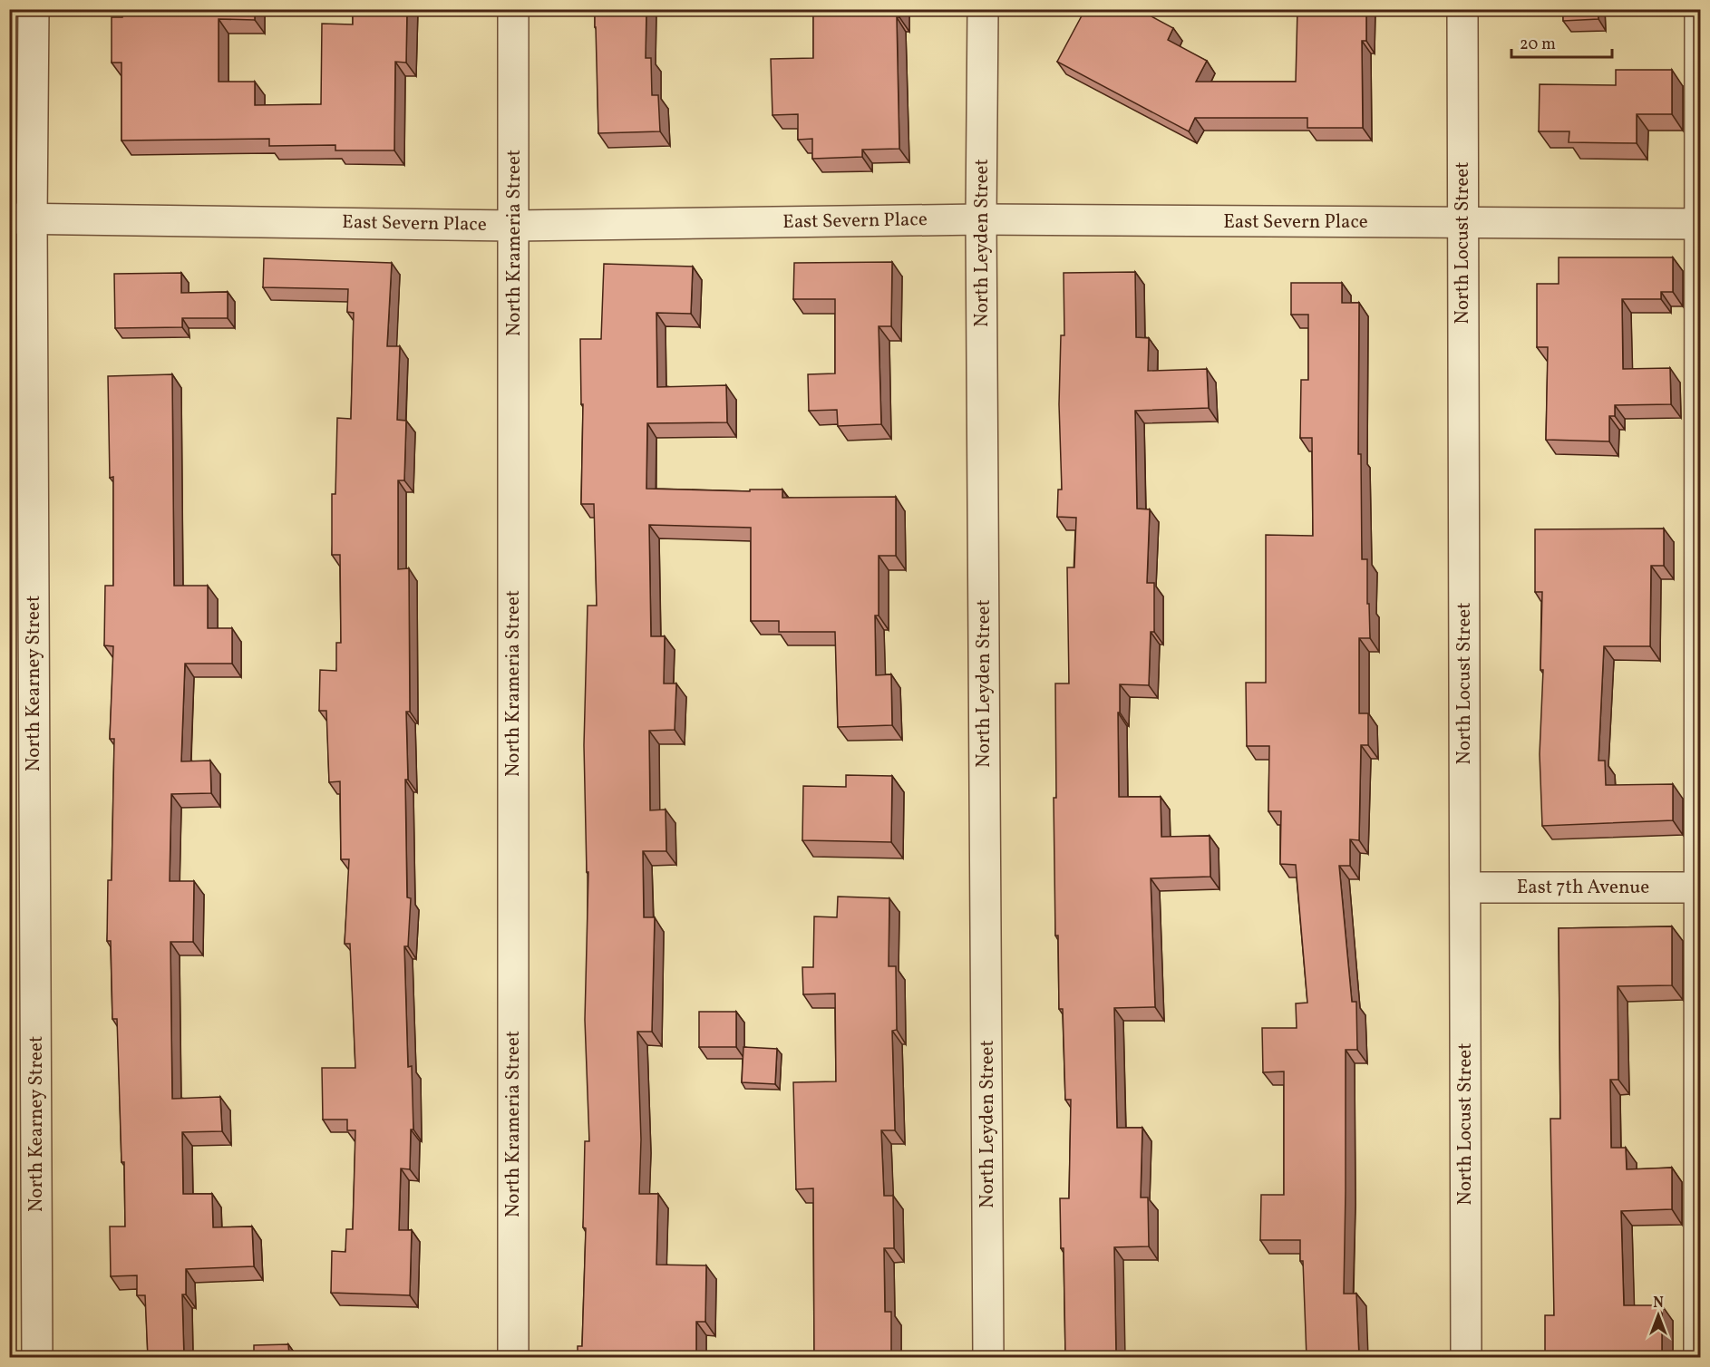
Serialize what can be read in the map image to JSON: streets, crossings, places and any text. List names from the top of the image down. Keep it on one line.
{"streets":{"street":["East Severn Place","North Krameria Street","North Leyden Street","North Locust Street","North Kearney Street","East 7th Avenue"]},"crossings":[["East Severn Place","North Krameria Street"],["East Severn Place","North Leyden Street"],["East Severn Place","North Locust Street"],["East Severn Place","North Kearney Street"],["North Locust Street","East 7th Avenue"]],"scale_bar":"20 m","north":"top"}
